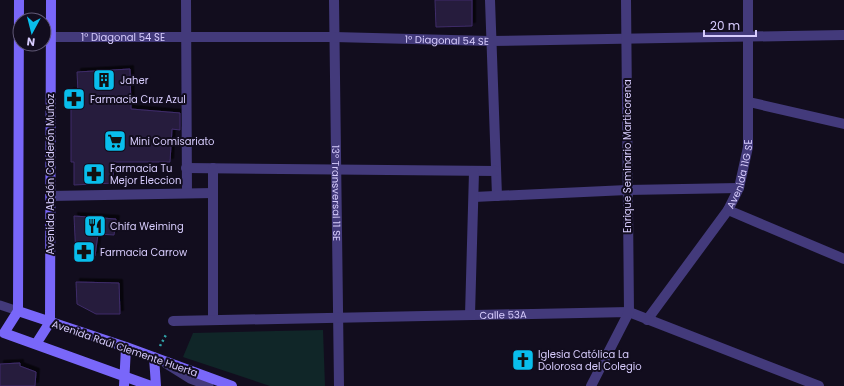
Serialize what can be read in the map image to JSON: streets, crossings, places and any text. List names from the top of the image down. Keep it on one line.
{"streets":{"main road":["Avenida Abdón Calderón Muñoz","Avenida Raúl Clemente Huerta"],"street":["1° Diagonal 54 SE","Enrique Seminario Marticorena","Avenida 11G SE","13° Transversal 11 SE","Calle 53A"]},"crossings":[["1° Diagonal 54 SE","Enrique Seminario Marticorena"],["1° Diagonal 54 SE","Avenida 11G SE"],["1° Diagonal 54 SE","13° Transversal 11 SE"],["Enrique Seminario Marticorena","Calle 53A"],["Avenida 11G SE","Calle 53A"],["Avenida Abdón Calderón Muñoz","Avenida Raúl Clemente Huerta"],["13° Transversal 11 SE","Calle 53A"]],"places":{"building":["Jaher"],"pharmacy":["Farmacia Cruz Azul","Farmacia Tu Mejor Eleccion","Farmacia Carrow"],"supermarket":["Mini Comisariato"],"restaurant":["Chifa Weiming"],"church":["Iglesia Católica La Dolorosa del Colegio"]},"scale_bar":"20 m","north":"bottom"}
